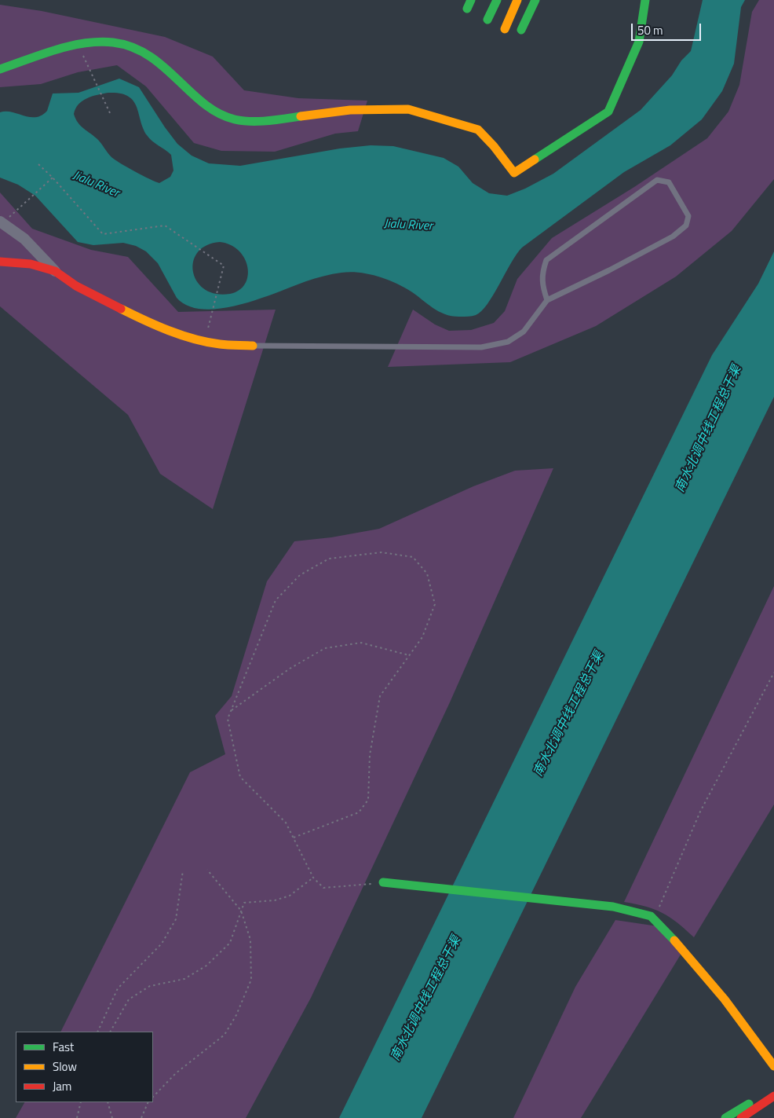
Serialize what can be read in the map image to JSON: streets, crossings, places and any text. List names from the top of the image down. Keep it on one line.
{"water":["Jialu River","南水北调中线工程总干渠"],"legend":["Fast","Slow","Jam"],"scale_bar":"50 m"}
